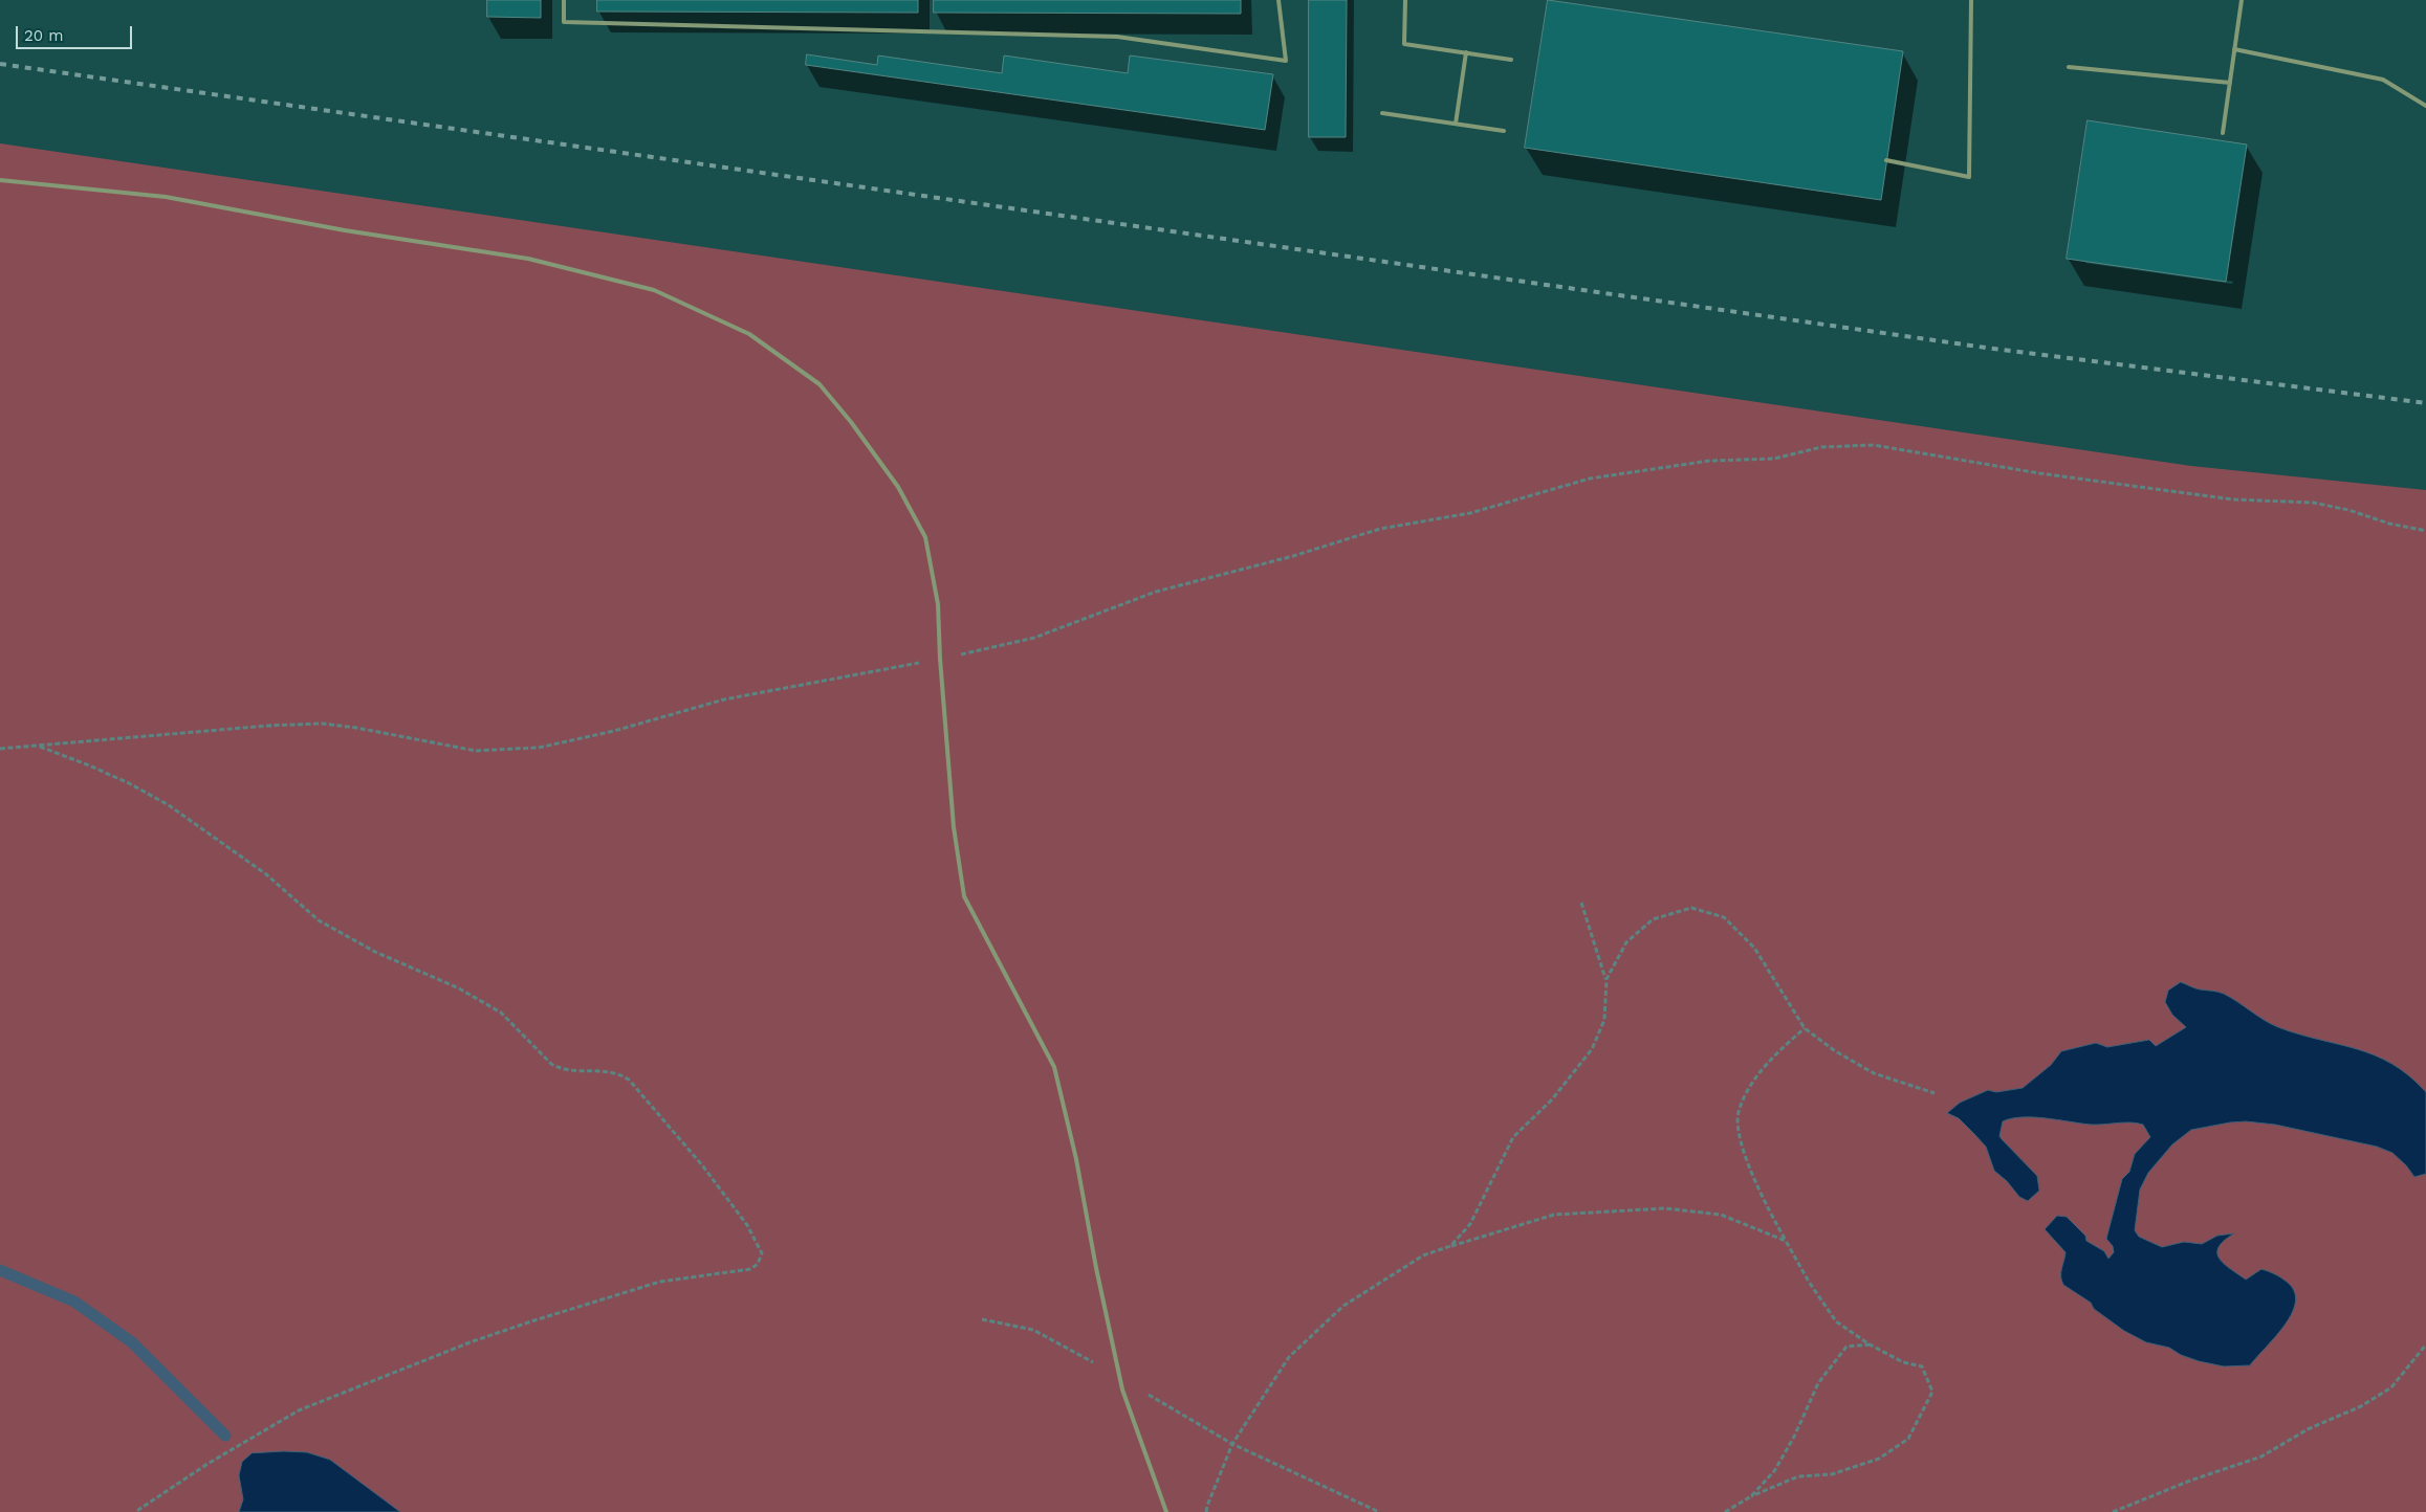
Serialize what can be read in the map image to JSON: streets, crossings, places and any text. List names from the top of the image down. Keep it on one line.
{"scale_bar":"20 m"}
